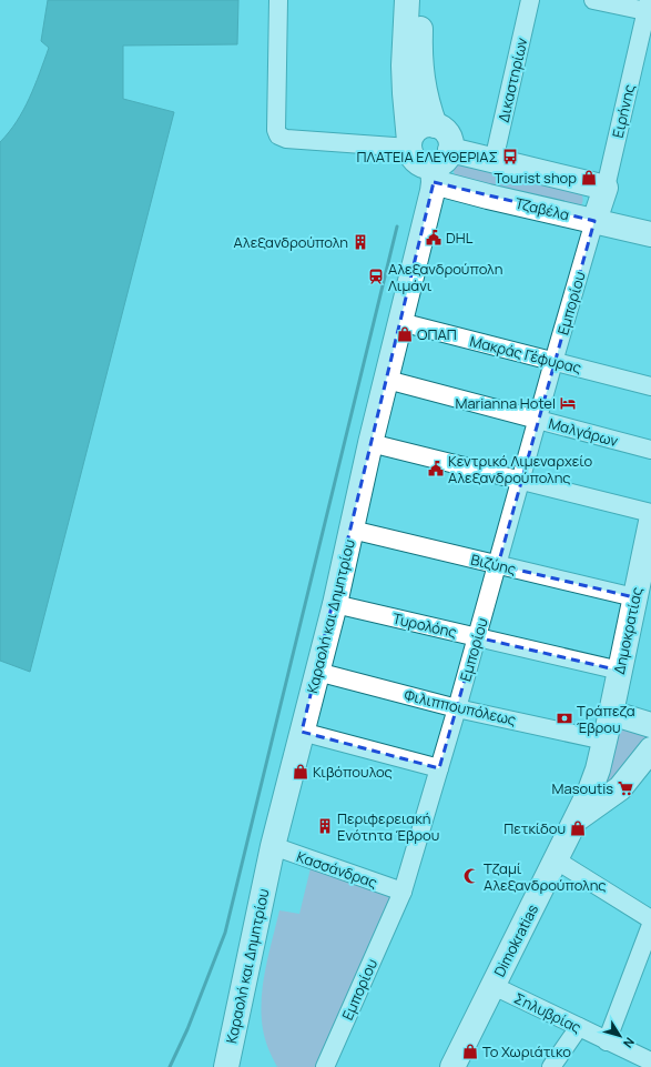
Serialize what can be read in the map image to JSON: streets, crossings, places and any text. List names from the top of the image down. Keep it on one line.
{"streets":{"main road":["Ειρήνης","Τζαβέλα","Καραολή και Δημητρίου","Δημοκρατίας","Dimokratias"],"street":["Δικαστηρίων","Εμπορίου","Μακράς Γέφυρας","Μαλγάρων","Βιζύης","Τυρολόης","Φιλιππουπόλεως","Κασσάνδρας","Σηλυβρίας"]},"crossings":[["Ειρήνης","Τζαβέλα"],["Ειρήνης","Εμπορίου"],["Τζαβέλα","Εμπορίου"],["Τζαβέλα","Καραολή και Δημητρίου"],["Εμπορίου","Μακράς Γέφυρας"],["Εμπορίου","Μαλγάρων"],["Εμπορίου","Βιζύης"],["Εμπορίου","Τυρολόης"],["Εμπορίου","Φιλιππουπόλεως"],["Εμπορίου","Κασσάνδρας"],["Μακράς Γέφυρας","Καραολή και Δημητρίου"],["Μαλγάρων","Καραολή και Δημητρίου"],["Βιζύης","Καραολή και Δημητρίου"],["Βιζύης","Δημοκρατίας"],["Καραολή και Δημητρίου","Τυρολόης"],["Καραολή και Δημητρίου","Φιλιππουπόλεως"],["Καραολή και Δημητρίου","Κασσάνδρας"],["Τυρολόης","Δημοκρατίας"],["Δημοκρατίας","Dimokratias"],["Φιλιππουπόλεως","Dimokratias"],["Dimokratias","Σηλυβρίας"]],"places":{"bus stop":["ΠΛΑΤΕΙΑ ΕΛΕΥΘΕΡΙΑΣ"],"shop":["Tourist shop","ΟΠΑΠ","Κιβόπουλος","Πετκίδου","Το Χωριάτικο"],"public building":["DHL","Κεντρικό Λιμεναρχείο Αλεξανδρούπολης"],"building":["Αλεξανδρούπολη","Περιφερειακή Ενότητα Έβρου"],"station":["Αλεξανδρούπολη Λιμάνι"],"hotel":["Marianna Hotel"],"bank":["Τράπεζα Έβρου"],"supermarket":["Masoutis"],"mosque":["Tζαμί Αλεξανδρούπολης"]},"north":"bottom right"}
